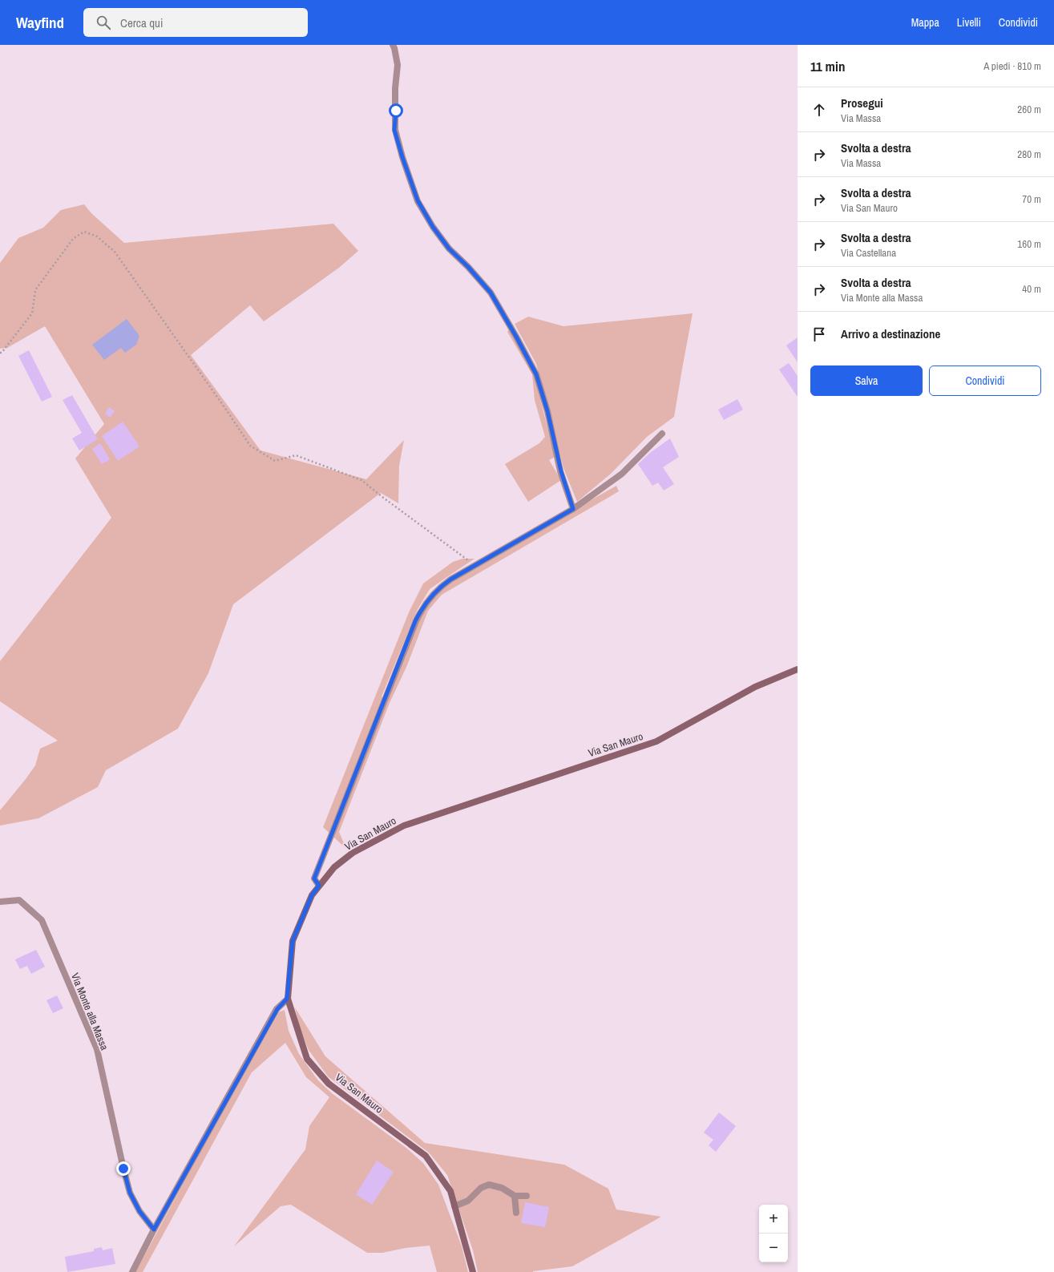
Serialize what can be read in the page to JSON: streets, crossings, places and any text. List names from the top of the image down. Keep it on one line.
{"streets":{"main road":["Via San Mauro"],"street":["Via Monte alla Massa"]},"page":{"header":"Wayfind","search":"Cerca qui","nav":["Mappa","Livelli","Condividi"],"heading":["11 min","A piedi · 810 m"],"list":[["Prosegui","Via Massa","260 m"],["Svolta a destra","Via Massa","280 m"],["Svolta a destra","Via San Mauro","70 m"],["Svolta a destra","Via Castellana","160 m"],["Svolta a destra","Via Monte alla Massa","40 m"],"Arrivo a destinazione"],"buttons":["Salva","Condividi"],"map_buttons":["+","−"]}}
